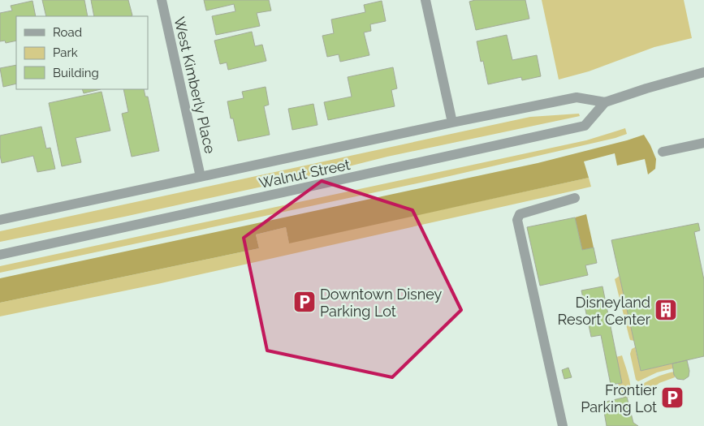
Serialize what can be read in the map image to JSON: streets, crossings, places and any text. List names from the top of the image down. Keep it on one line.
{"streets":{"street":["West Kimberly Place","Walnut Street"]},"crossings":[["West Kimberly Place","Walnut Street"]],"places":{"parking":["Downtown Disney Parking Lot","Frontier Parking Lot"],"building":["Disneyland Resort Center"]},"legend":["Road","Park","Building"]}
